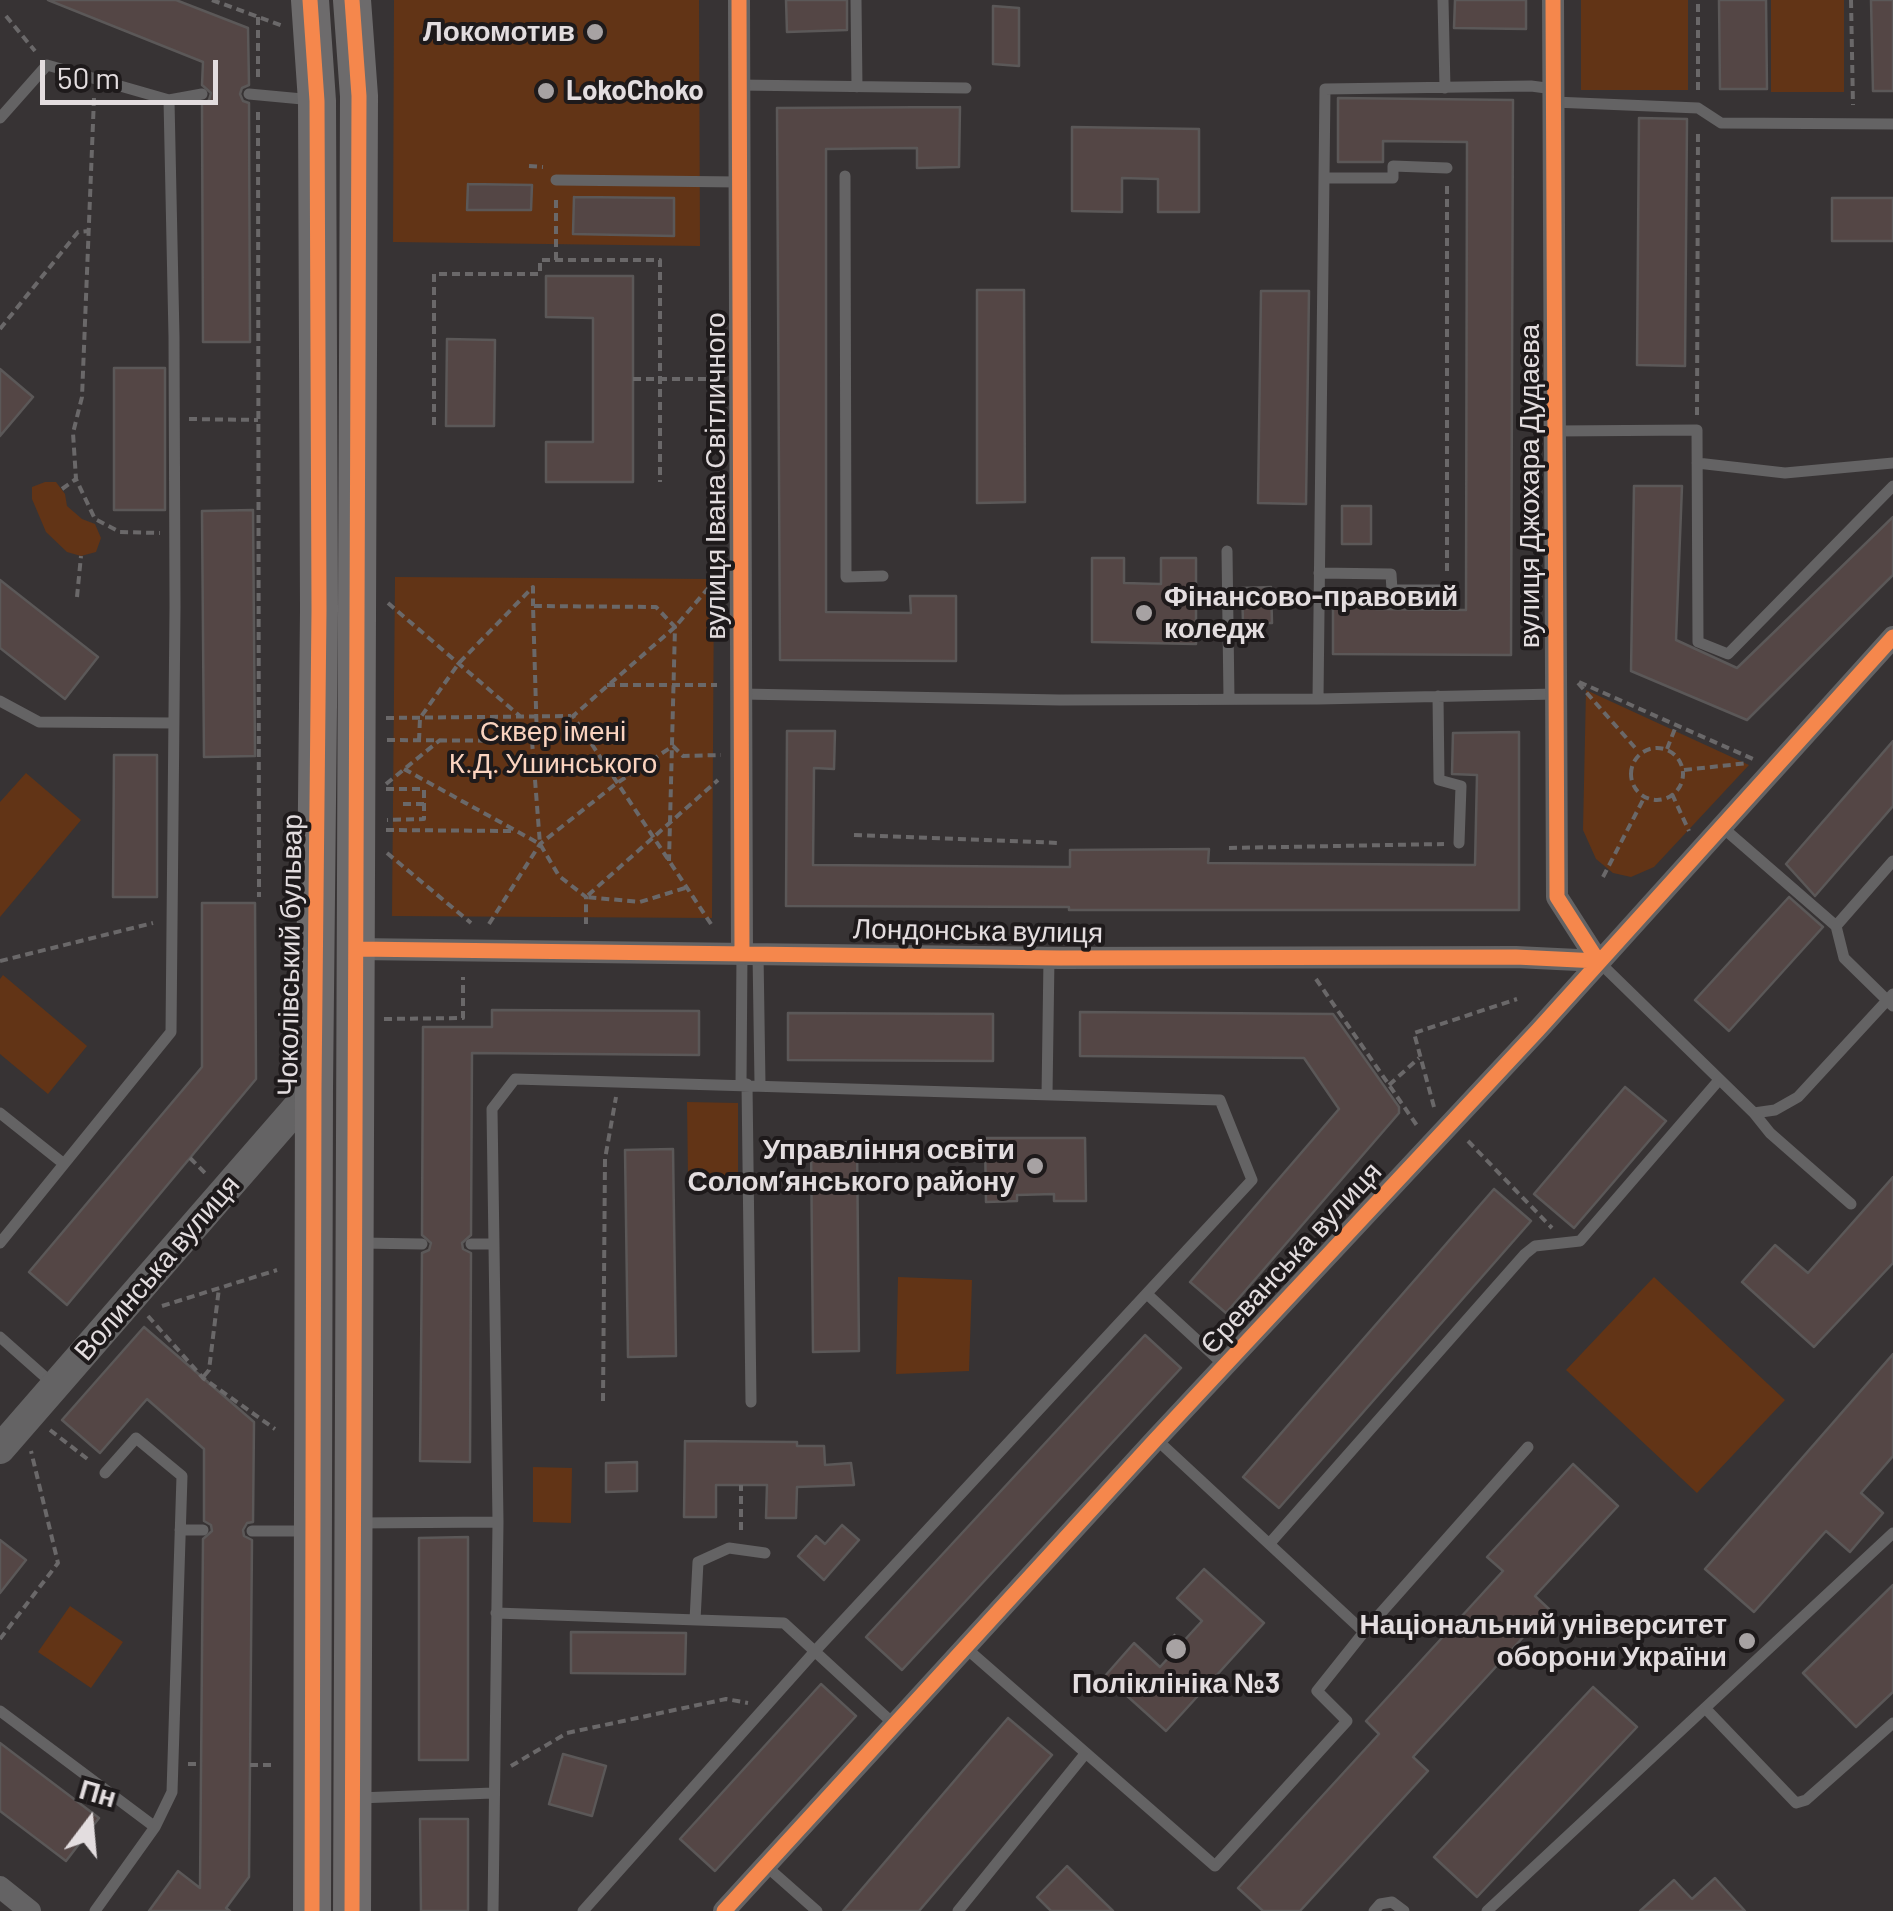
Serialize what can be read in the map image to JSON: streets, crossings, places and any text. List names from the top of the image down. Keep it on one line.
{"streets":{"main road":["Чоколівський бульвар"],"street":["вулиця Івана Світличного","вулиця Джохара Дудаєва","Лондонська вулиця","Єреванська вулиця","Волинська вулиця"]},"crossings":[["вулиця Івана Світличного","Лондонська вулиця"],["вулиця Джохара Дудаєва","Лондонська вулиця"],["вулиця Джохара Дудаєва","Єреванська вулиця"],["Лондонська вулиця","Єреванська вулиця"],["Чоколівський бульвар","Волинська вулиця"]],"parks":["Сквер імені К.Д. Ушинського"],"places":["Локомотив","LokoChoko","Фінансово-правовий коледж","Управління освіти Солом’янського району","Національний університет оборони України","Поліклініка №3"],"scale_bar":"50 m","north":"top"}
